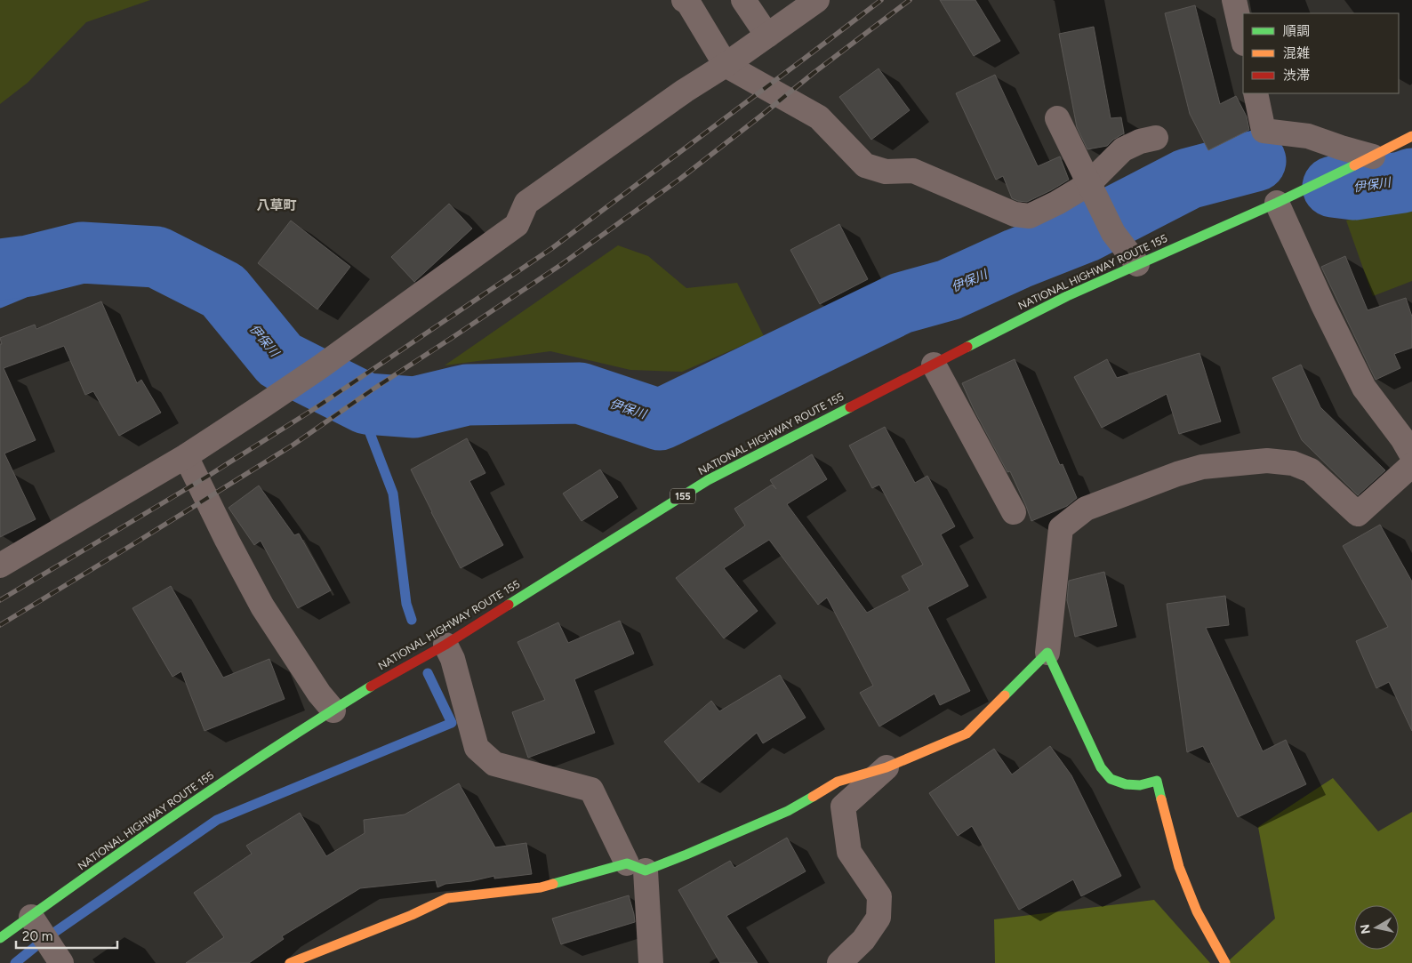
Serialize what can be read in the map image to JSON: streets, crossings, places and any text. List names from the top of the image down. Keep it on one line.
{"streets":{"main road":["NATIONAL HIGHWAY ROUTE 155","155"]},"districts":["八草町"],"water":["伊保川"],"legend":["順調","混雑","渋滞"],"scale_bar":"20 m","north":"left"}
